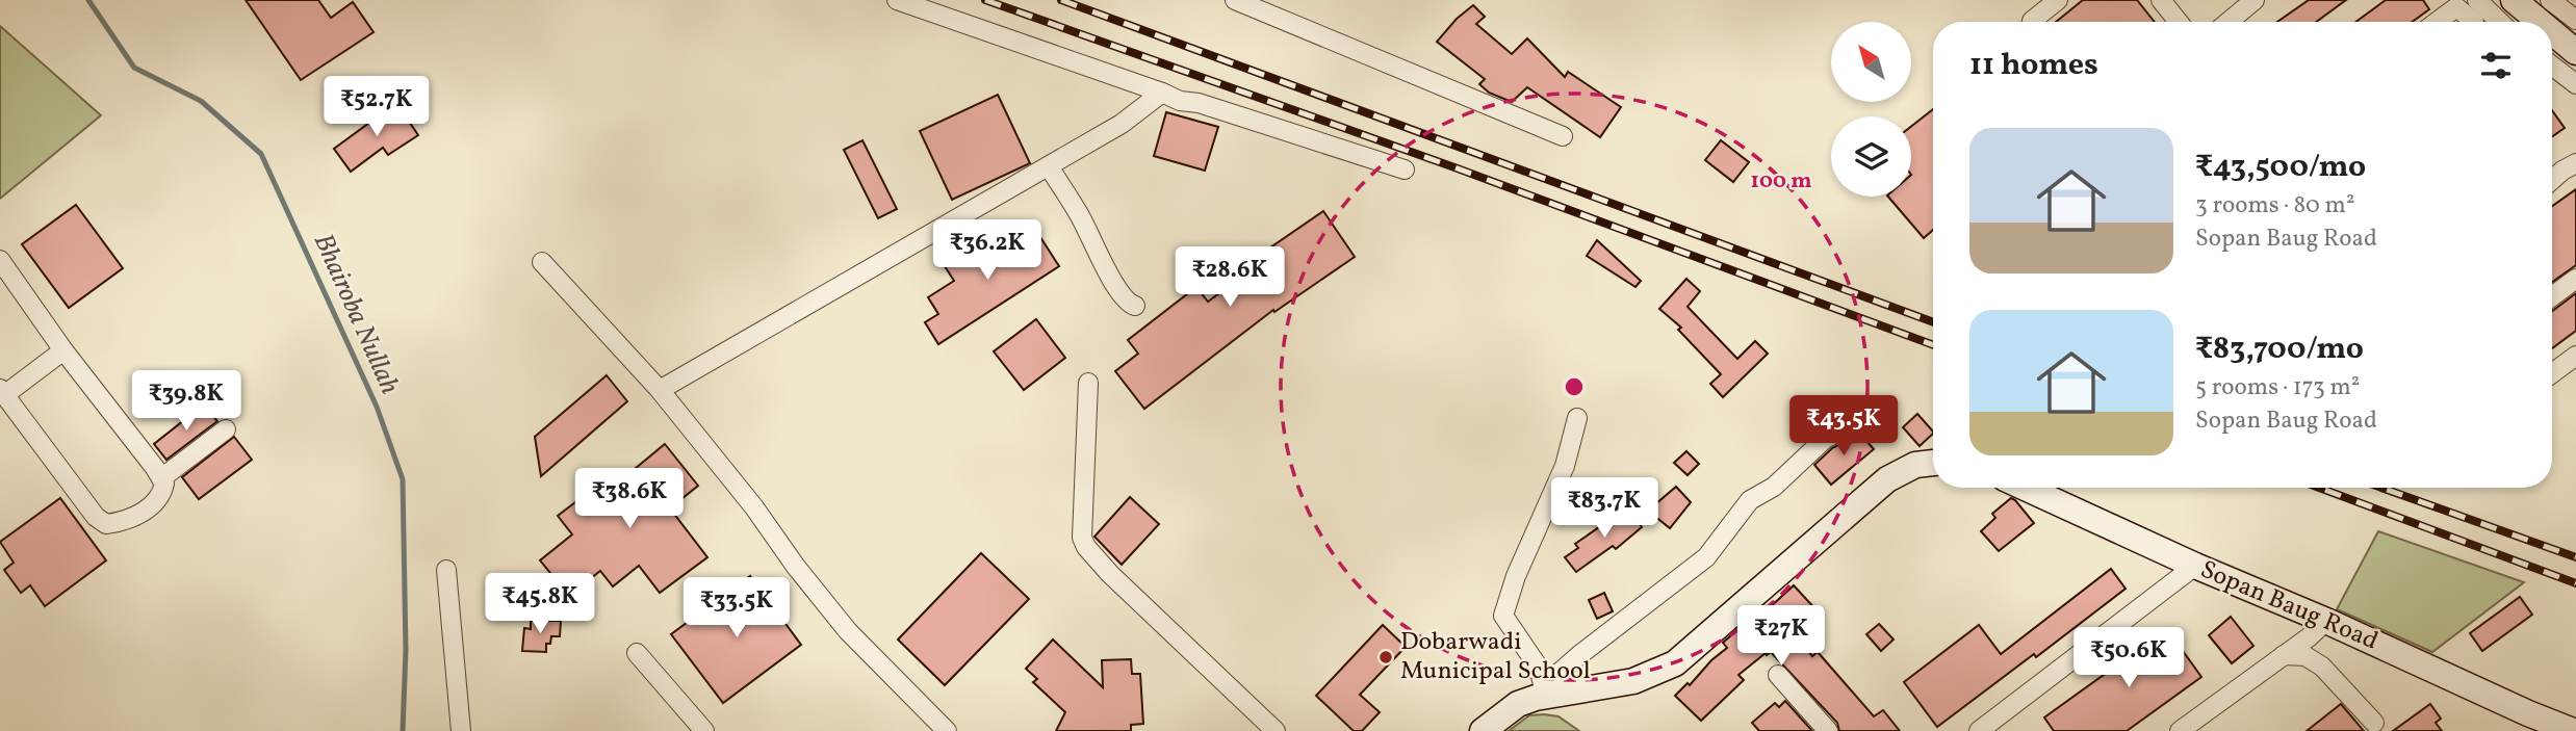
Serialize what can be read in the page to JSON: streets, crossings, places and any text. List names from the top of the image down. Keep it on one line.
{"streets":{"street":["Sopan Baug Road"]},"water":["Bhairoba Nullah"],"places":["Dobarwadi Municipal School"],"north":"top left","page":{"heading":"11 homes","price":["₹52.7K","₹36.2K","₹28.6K","₹39.8K","₹43.5K","₹38.6K","₹83.7K","₹45.8K","₹33.5K","₹27K","₹50.6K"],"list":[{"name":"₹43,500/mo","note":"3 rooms · 80 m² · Sopan Baug Road"},{"name":"₹83,700/mo","note":"5 rooms · 173 m² · Sopan Baug Road"}]},"rings":["100 m"]}
